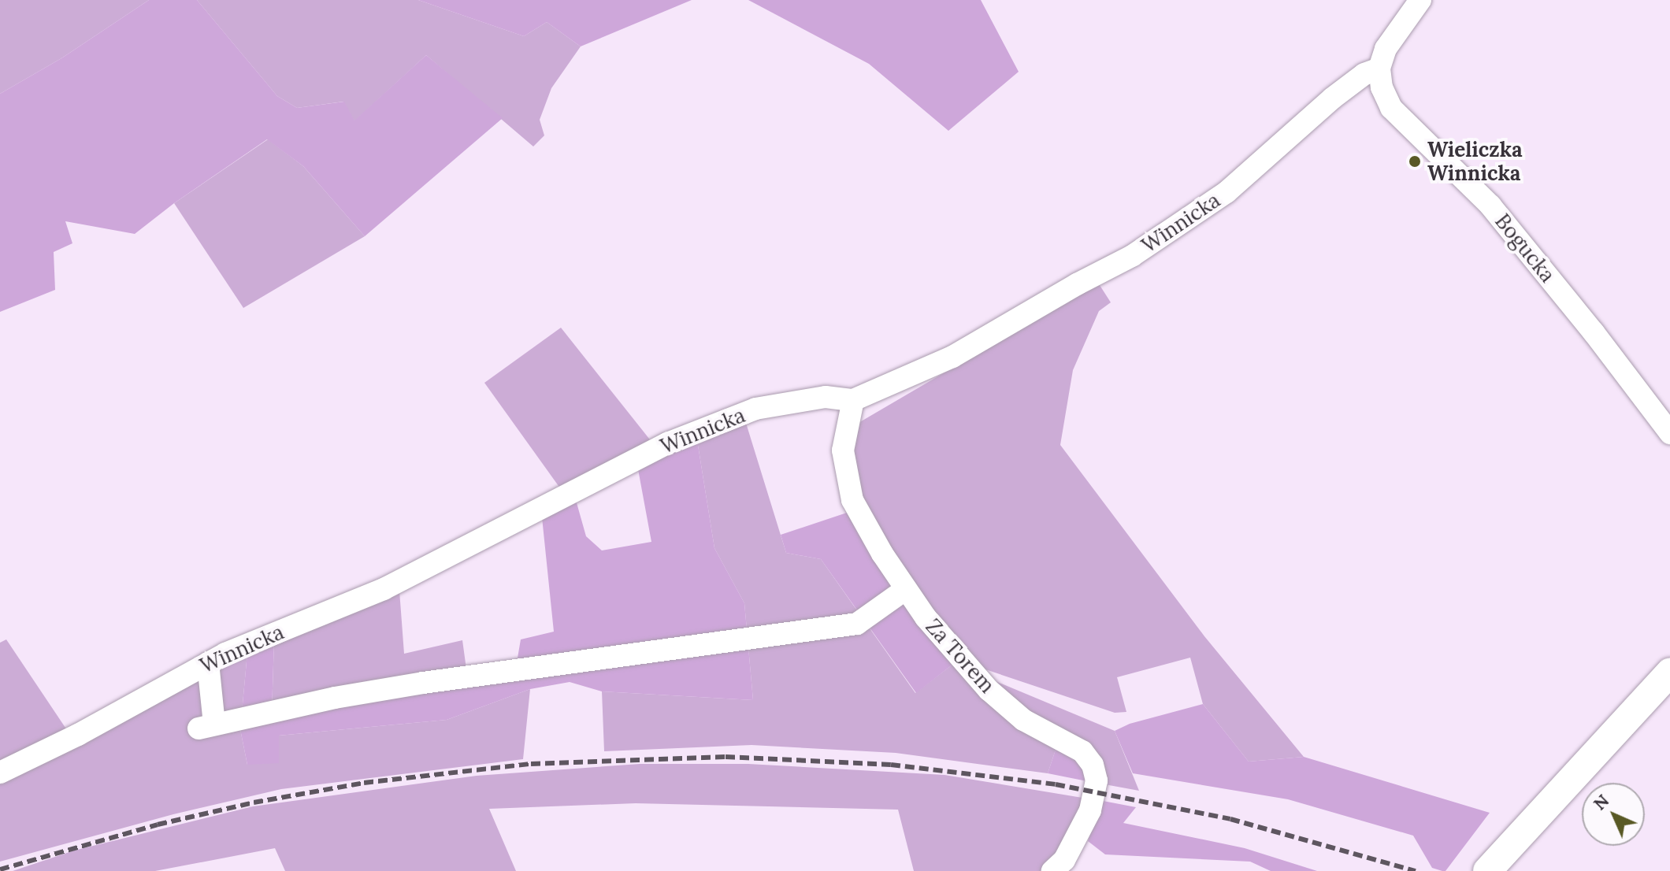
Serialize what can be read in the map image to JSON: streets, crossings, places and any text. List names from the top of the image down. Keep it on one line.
{"streets":{"street":["Winnicka","Bogucka","Za Torem"]},"crossings":[["Winnicka","Bogucka"],["Winnicka","Za Torem"]],"places":["Wieliczka Winnicka"],"north":"top left"}
